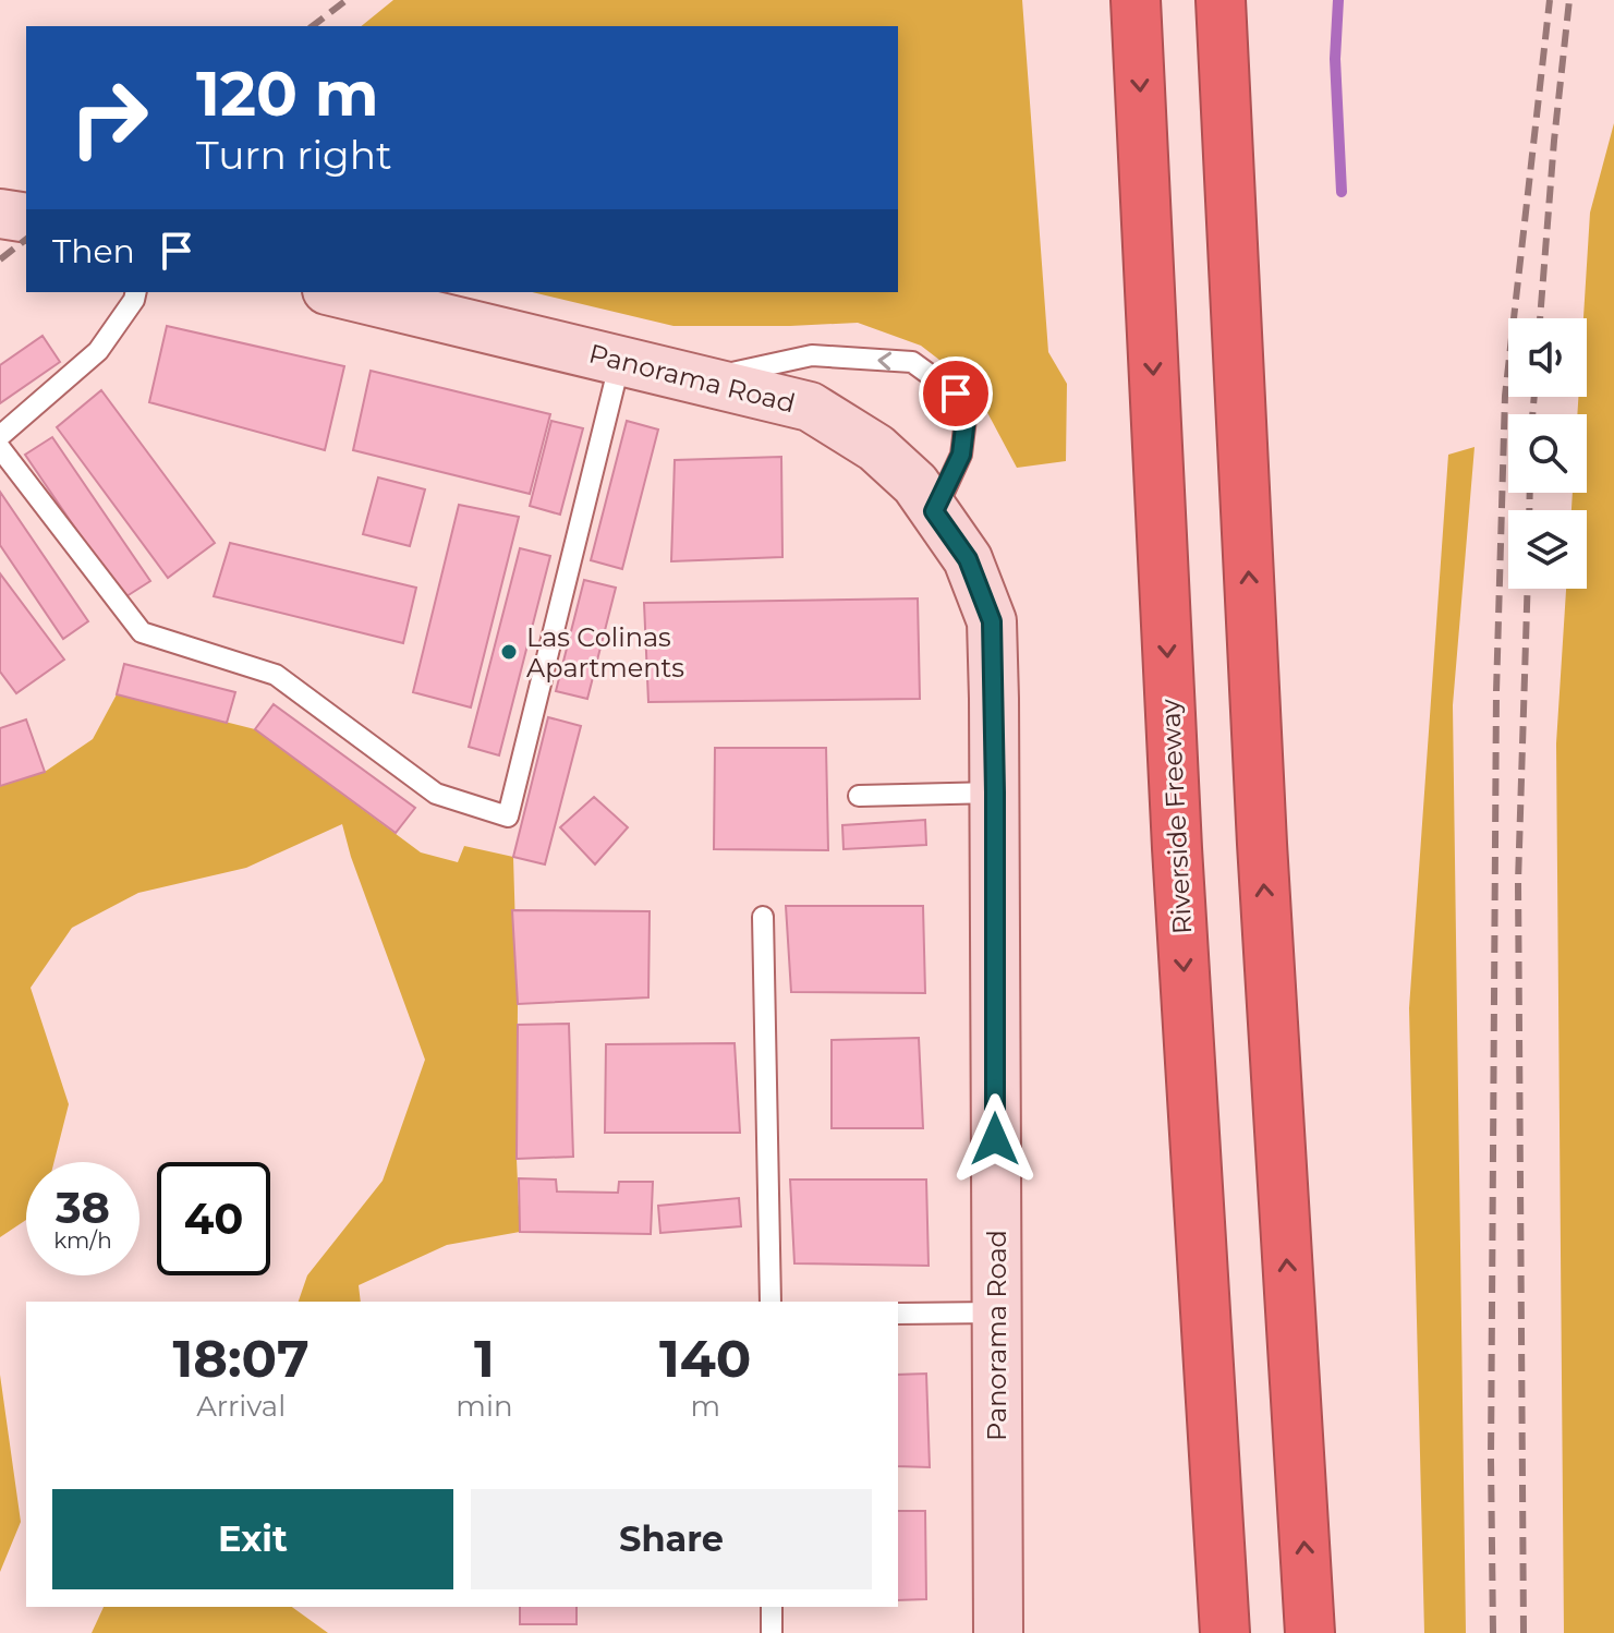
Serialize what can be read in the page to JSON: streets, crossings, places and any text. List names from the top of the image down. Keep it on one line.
{"streets":{"highway":["Riverside Freeway"],"street":["Panorama Road"]},"places":["Las Colinas Apartments"],"page":{"turn":["120 m","Turn right"],"then":"Then","speed":"38 km/h","limit":"40","eta":["18:07","Arrival","1","min","140","m"],"buttons":["Exit","Share"]}}
